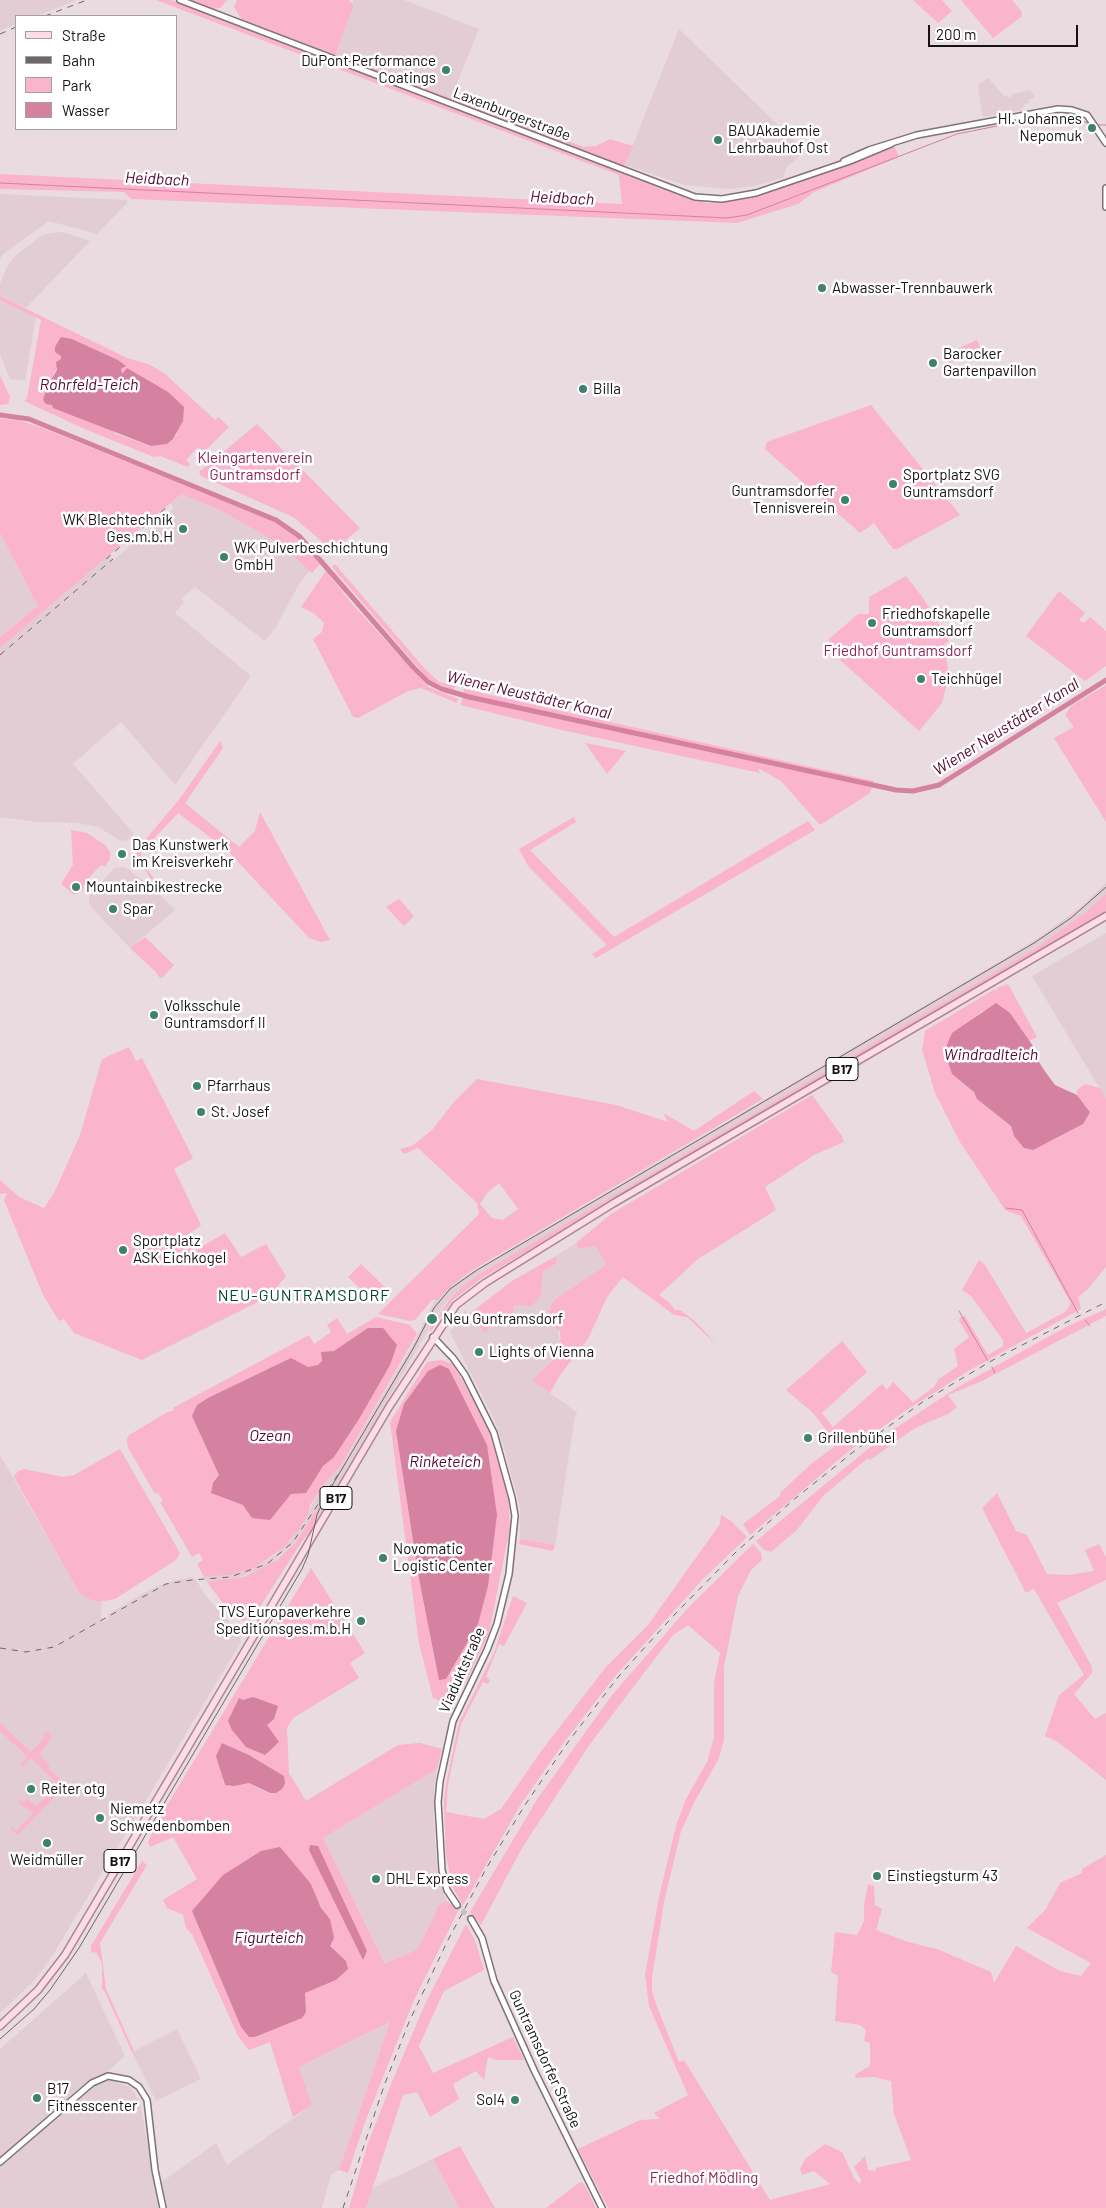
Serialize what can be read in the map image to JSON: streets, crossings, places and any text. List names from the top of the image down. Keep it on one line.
{"streets":{"main road":["B17"],"street":["Laxenburgerstraße","Viaduktstraße","Guntramsdorfer Straße"]},"crossings":[["B17","Viaduktstraße"]],"districts":["NEU-GUNTRAMSDORF"],"water":["Heidbach","Rohrfeld-Teich","Wiener Neustädter Kanal","Windradlteich","Ozean","Rinketeich","Figurteich"],"parks":["Kleingartenverein Guntramsdorf","Friedhof Guntramsdorf","Friedhof Mödling"],"places":["DuPont Performance Coatings","Hl. Johannes Nepomuk","BAUAkademie Lehrbauhof Ost","Abwasser-Trennbauwerk","Barocker Gartenpavillon","Billa","Sportplatz SVG Guntramsdorf","Guntramsdorfer Tennisverein","WK Blechtechnik Ges.m.b.H","WK Pulverbeschichtung GmbH","Friedhofskapelle Guntramsdorf","Teichhügel","Das Kunstwerk im Kreisverkehr","Mountainbikestrecke","Spar","Volksschule Guntramsdorf II","Pfarrhaus","St. Josef","Sportplatz ASK Eichkogel","Neu Guntramsdorf","Lights of Vienna","Grillenbühel","Novomatic Logistic Center","TVS Europaverkehre Speditionsges.m.b.H","Reiter otg","Niemetz Schwedenbomben","Weidmüller","Einstiegsturm 43","DHL Express","B17 Fitnesscenter","Sol4"],"legend":["Straße","Bahn","Park","Wasser"],"scale_bar":"200 m"}
